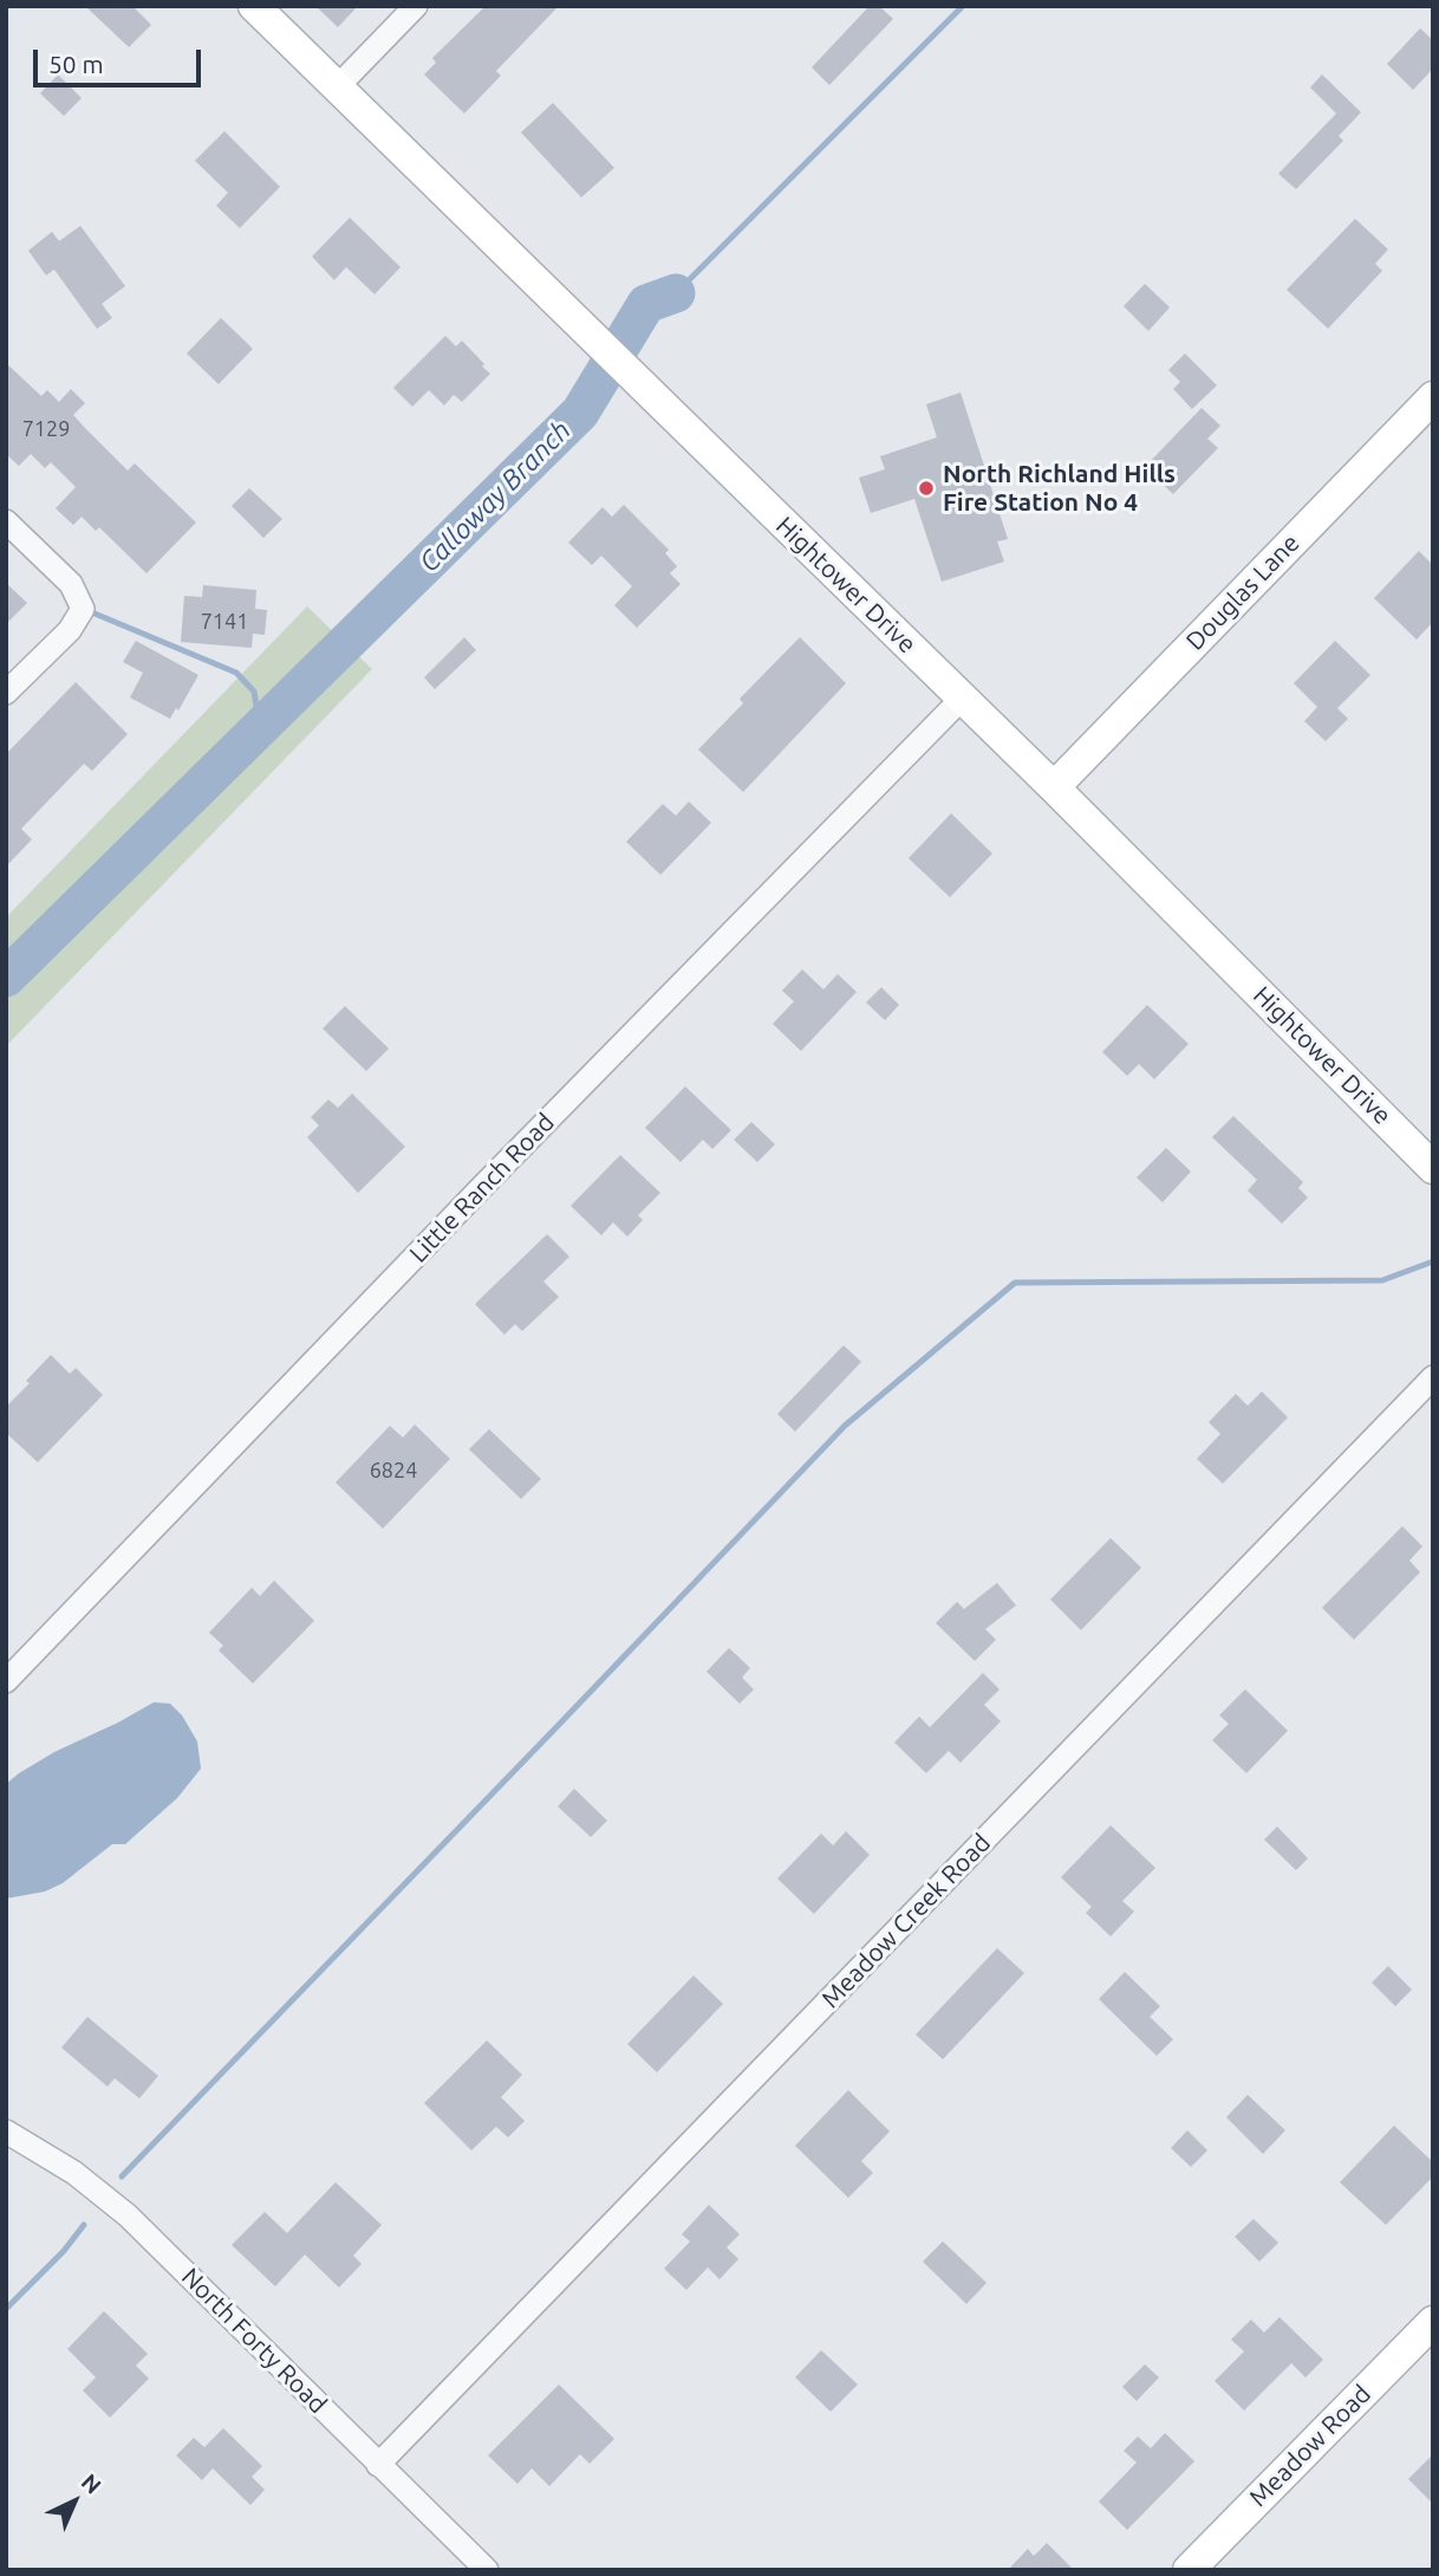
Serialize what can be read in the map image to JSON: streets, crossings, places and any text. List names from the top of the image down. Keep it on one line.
{"streets":{"street":["Hightower Drive","Douglas Lane","Little Ranch Road","Meadow Creek Road","North Forty Road","Meadow Road"]},"crossings":[["Hightower Drive","Douglas Lane"],["Hightower Drive","Little Ranch Road"],["Meadow Creek Road","North Forty Road"]],"water":["Calloway Branch"],"places":["North Richland Hills Fire Station No 4"],"house_numbers":["7129","7141","6824"],"scale_bar":"50 m","north":"top right"}
